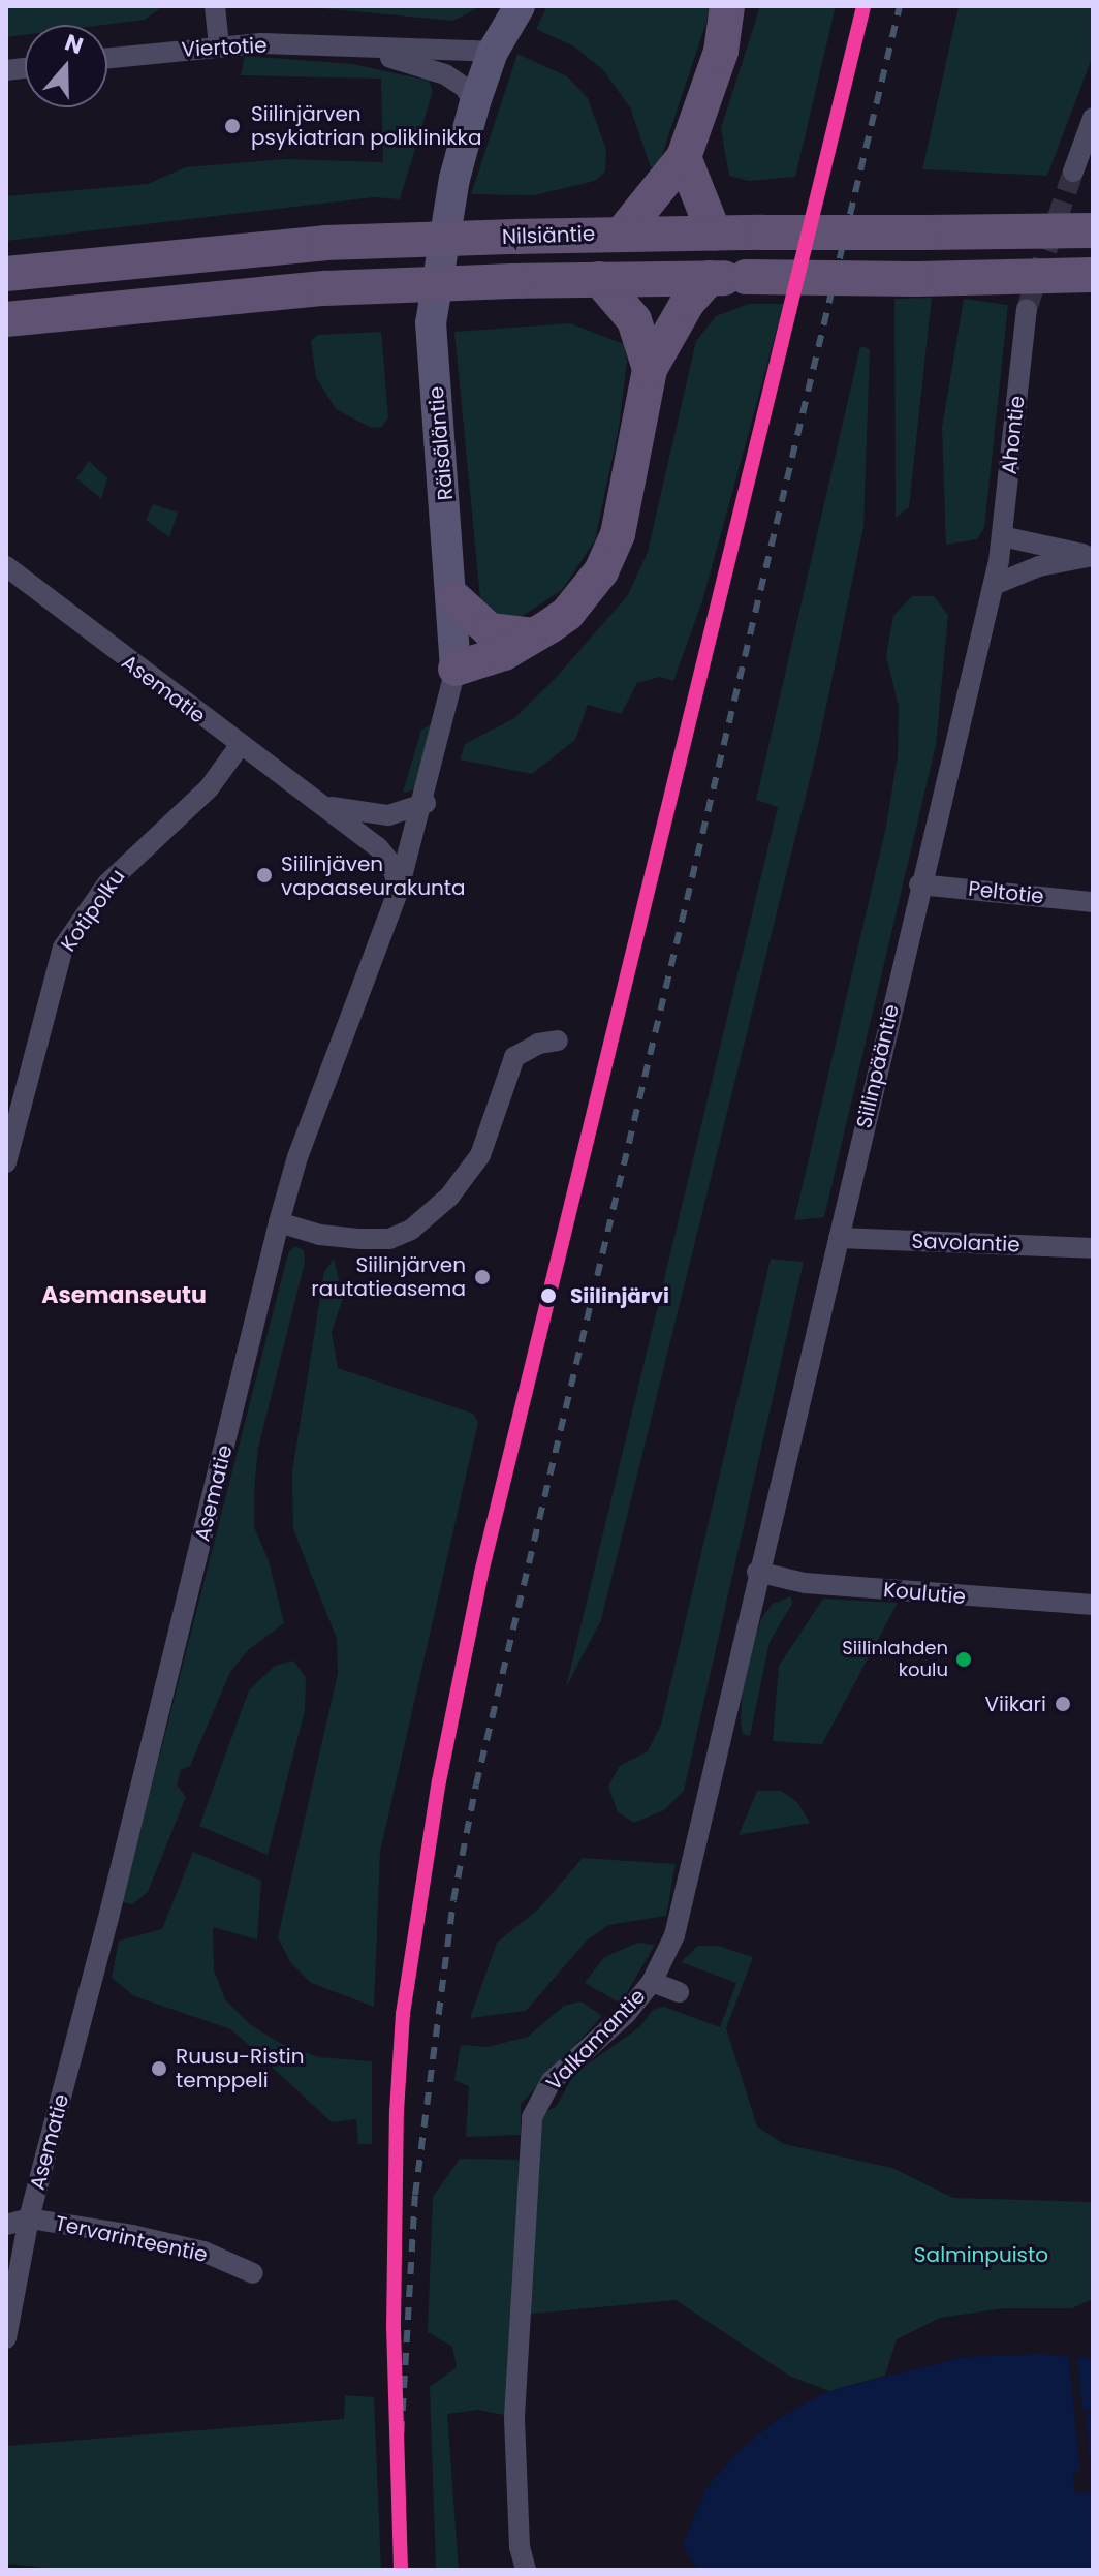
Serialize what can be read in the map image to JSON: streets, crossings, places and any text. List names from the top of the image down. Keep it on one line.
{"streets":{"main road":["Nilsiäntie"],"street":["Viertotie","Ahontie","Räisäläntie","Asematie","Peltotie","Kotipolku","Siilinpääntie","Savolantie","Koulutie","Valkamantie","Tervarinteentie"]},"crossings":[["Viertotie","Räisäläntie"],["Ahontie","Siilinpääntie"],["Räisäläntie","Asematie"],["Asematie","Kotipolku"],["Asematie","Tervarinteentie"],["Peltotie","Siilinpääntie"],["Siilinpääntie","Savolantie"],["Siilinpääntie","Koulutie"],["Siilinpääntie","Valkamantie"],["Koulutie","Valkamantie"]],"districts":["Asemanseutu"],"parks":["Salminpuisto"],"places":["Siilinjärven psykiatrian poliklinikka","Siilinjäven vapaaseurakunta","Siilinjärven rautatieasema","Siilinjärvi","Siilinlahden koulu","Viikari","Ruusu-Ristin temppeli"],"north":"top"}
